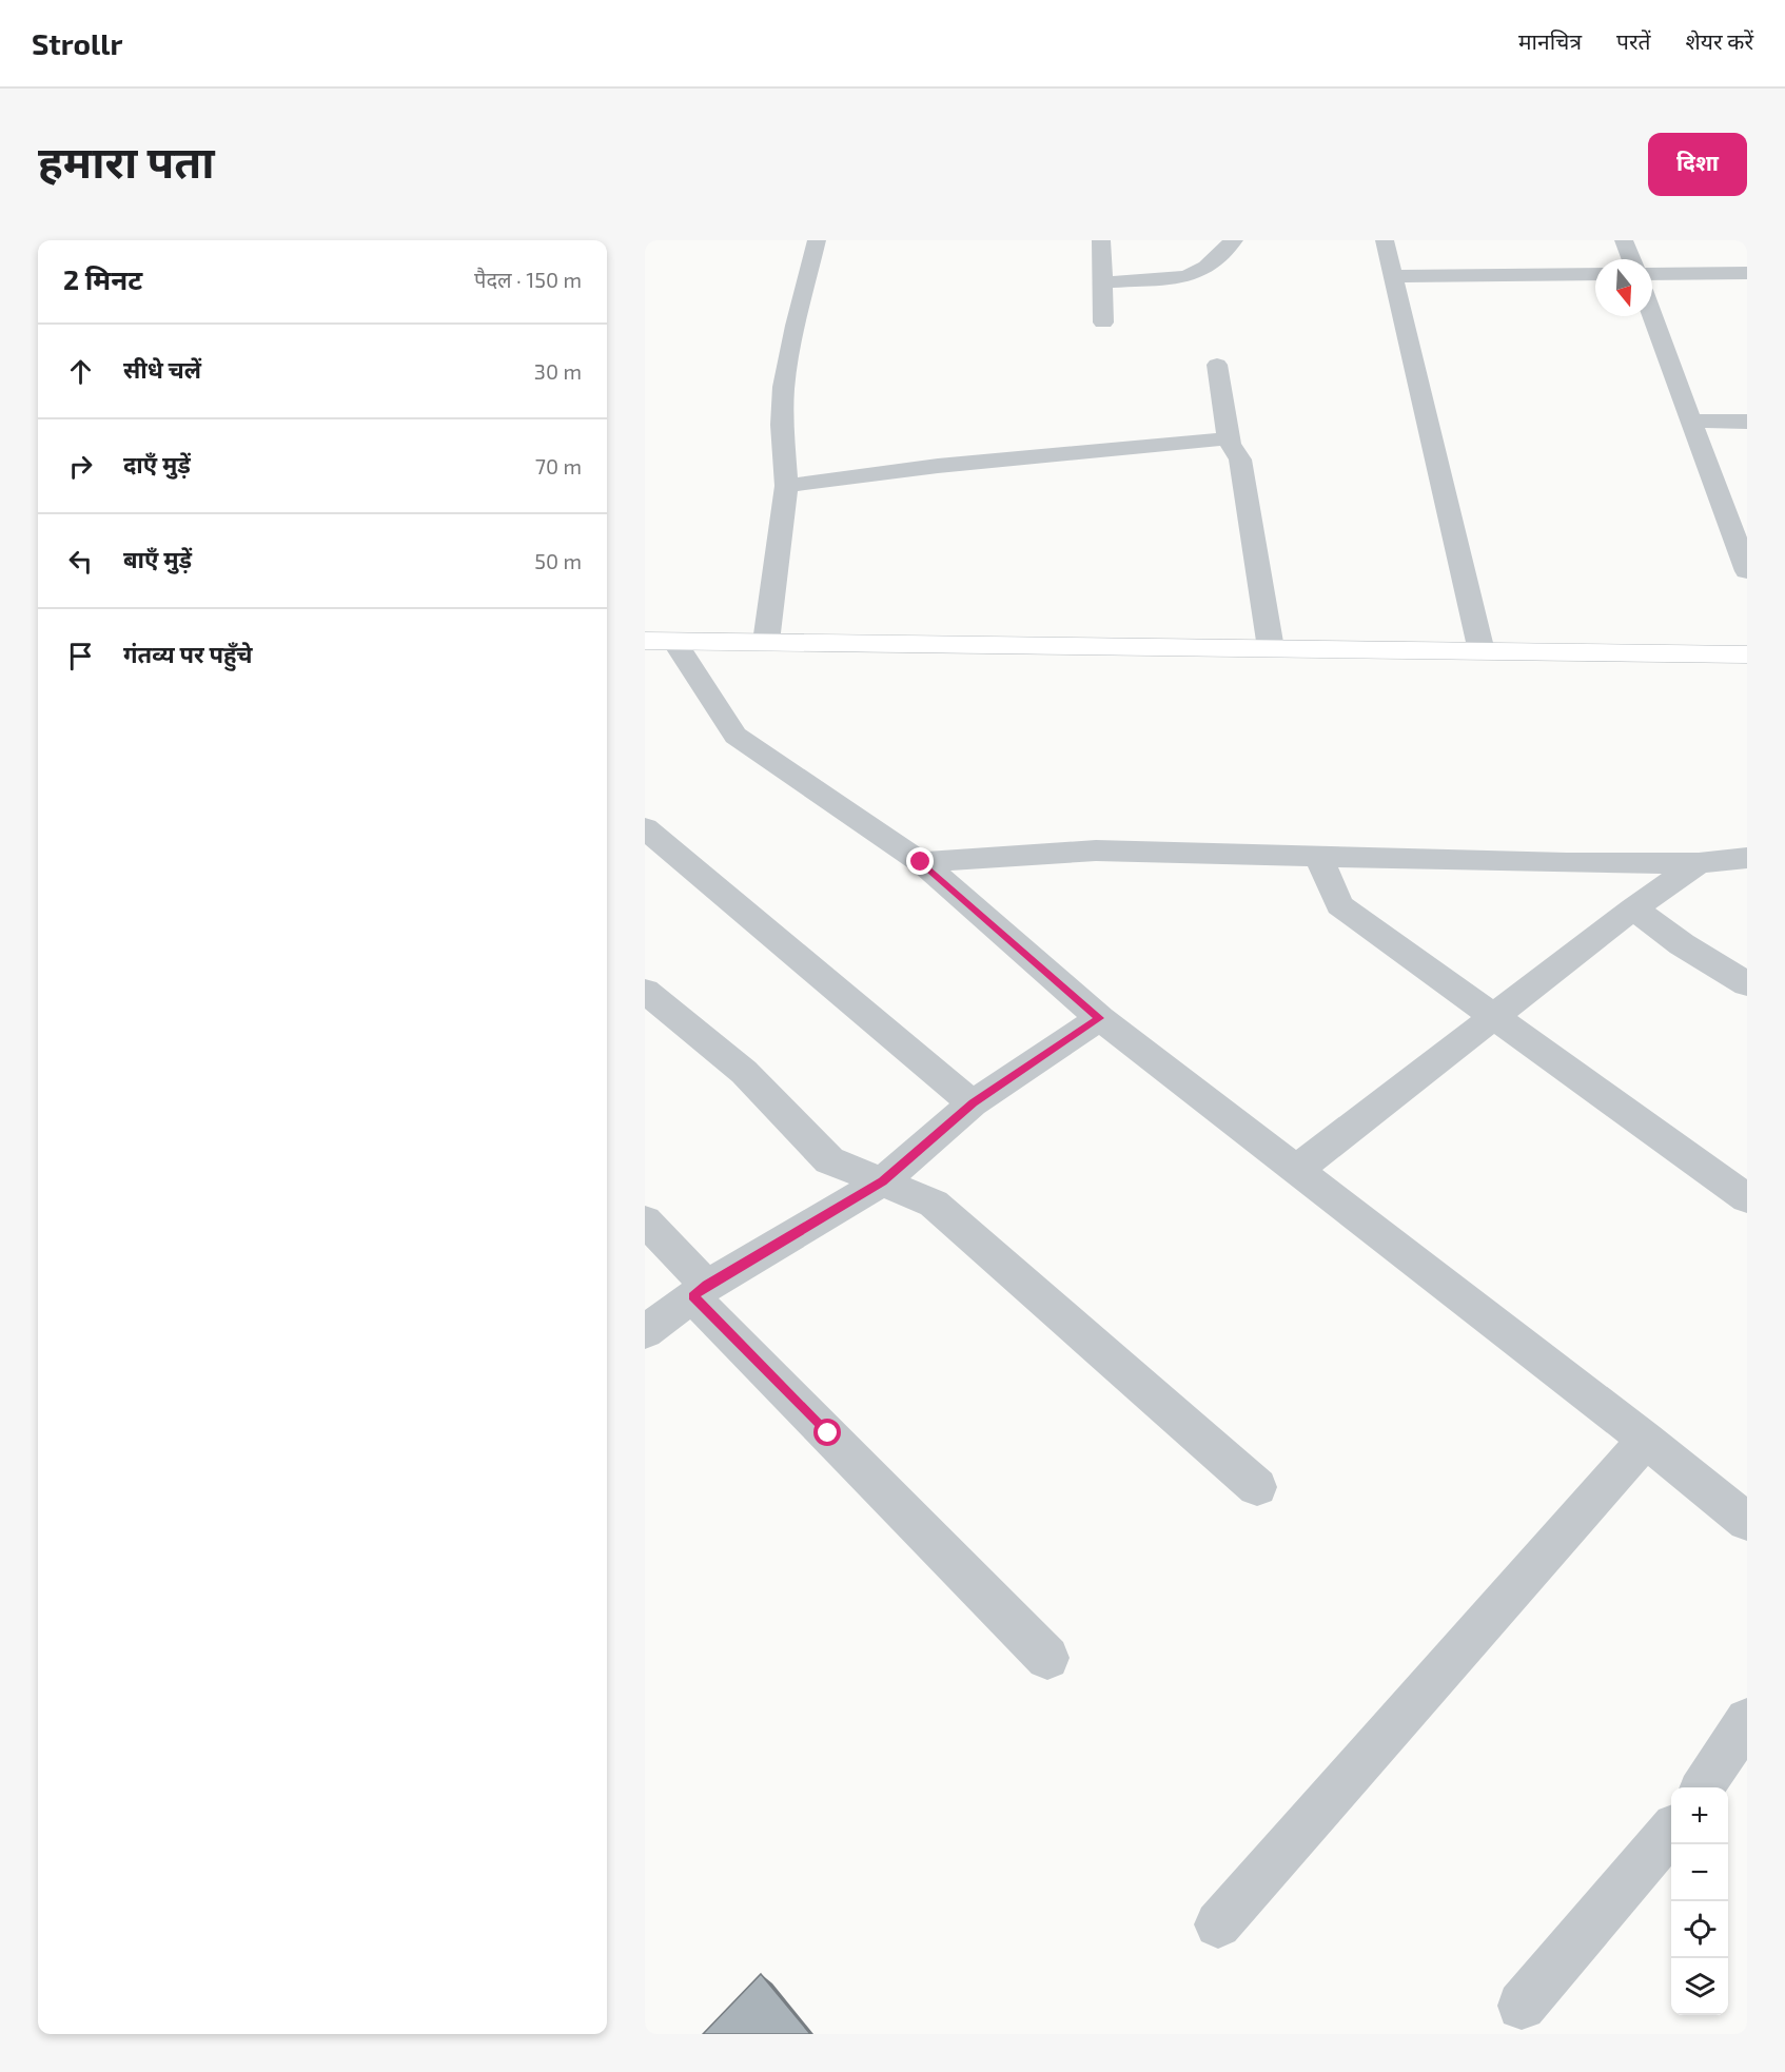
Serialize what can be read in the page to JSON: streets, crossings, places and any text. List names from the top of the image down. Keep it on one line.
{"north":"bottom","page":{"header":"Strollr","nav":["मानचित्र","परतें","शेयर करें"],"buttons":"दिशा","title":"हमारा पता","heading":["2 मिनट","पैदल · 150 m"],"list":[["सीधे चलें","30 m"],["दाएँ मुड़ें","70 m"],["बाएँ मुड़ें","50 m"],"गंतव्य पर पहुँचे"],"map_buttons":["+","−"]}}
